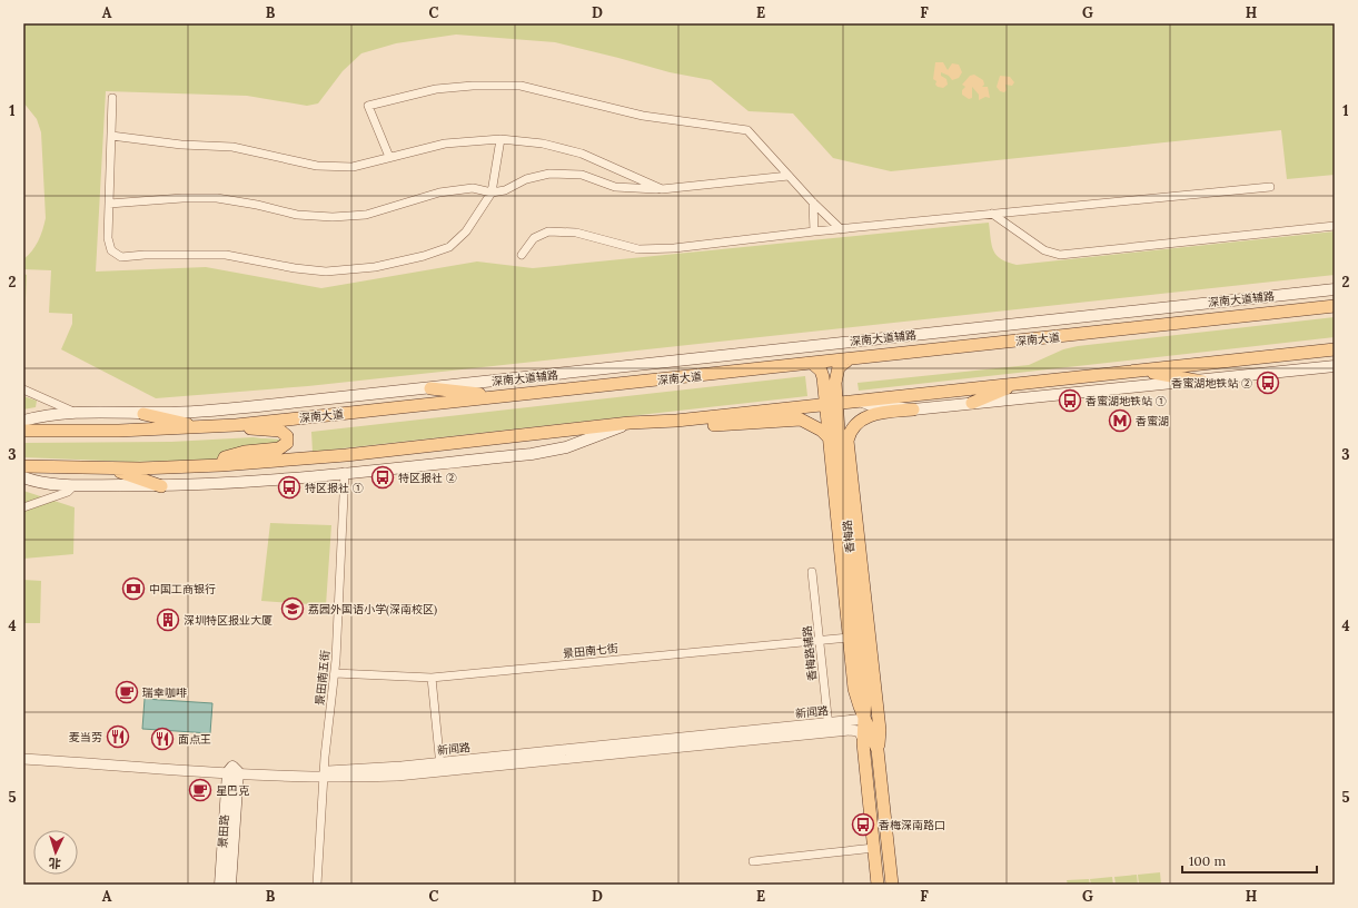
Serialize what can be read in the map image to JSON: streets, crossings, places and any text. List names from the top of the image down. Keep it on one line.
{"streets":{"main road":["深南大道辅路","深南大道","香梅路","景田路"],"street":["景田南七街","香梅路辅路","景田南五街","新闻路"]},"crossings":[["深南大道","香梅路"],["香梅路","景田南七街"],["香梅路","新闻路"],["景田南七街","香梅路辅路"],["景田南七街","景田南五街"],["香梅路辅路","新闻路"],["景田南五街","新闻路"],["新闻路","景田路"]],"places":{"bus stop":["香蜜湖地铁站 ②","香蜜湖地铁站 ①","特区报社 ②","特区报社 ①","香梅深南路口"],"metro station":["香蜜湖"],"bank":["中国工商银行"],"school or university":["荔园外国语小学(深南校区)"],"building":["深圳特区报业大厦"],"cafe":["瑞幸咖啡","星巴克"],"restaurant":["麦当劳","面点王"]},"scale_bar":"100 m","north":"bottom","grid":{"columns":["A","B","C","D","E","F","G","H"],"rows":["1","2","3","4","5"]}}
